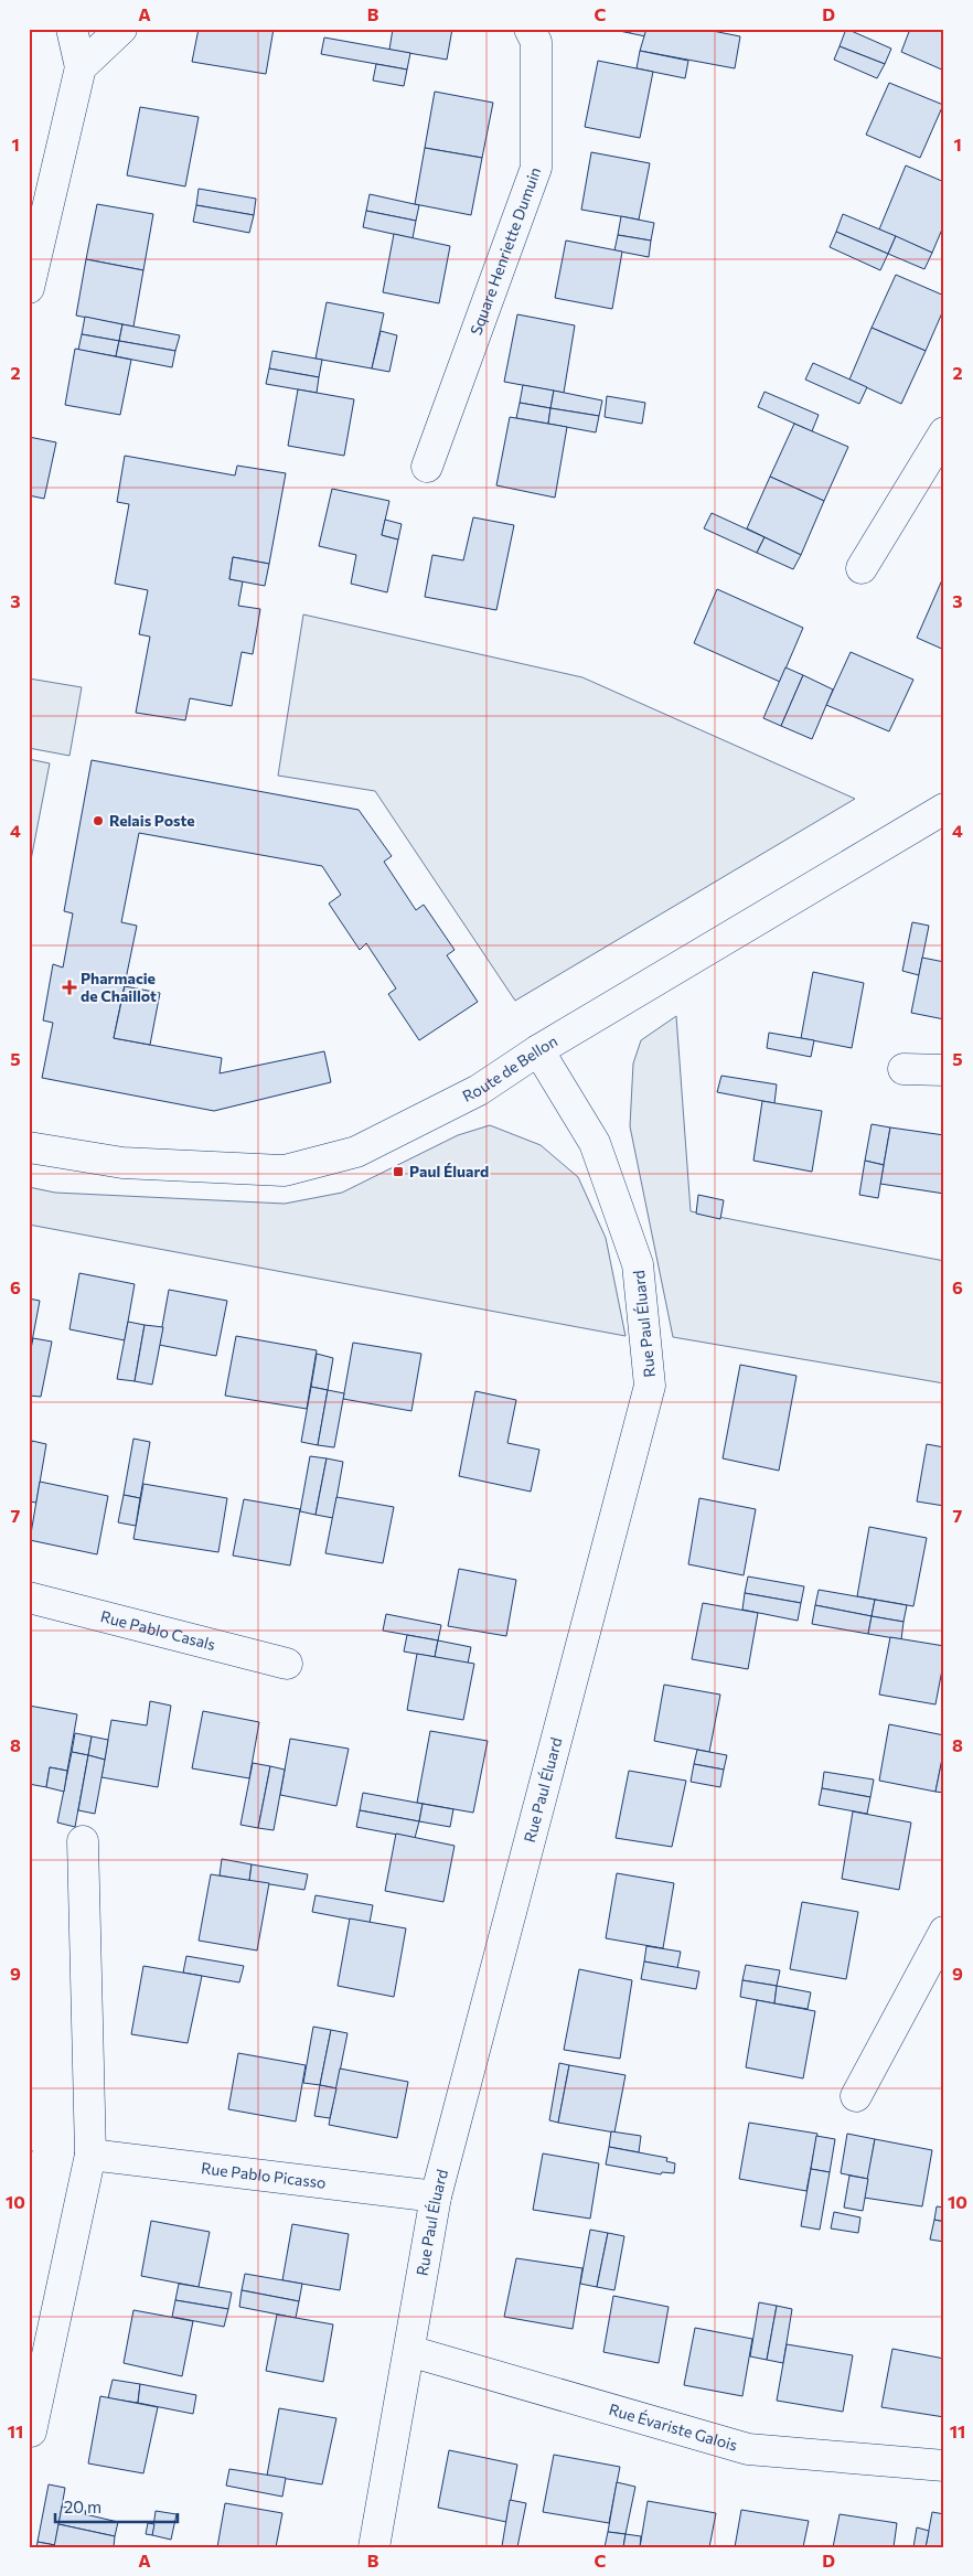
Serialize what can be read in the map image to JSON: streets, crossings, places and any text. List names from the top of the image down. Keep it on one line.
{"streets":{"street":["Square Henriette Dumuin","Route de Bellon","Rue Paul Éluard","Rue Pablo Casals","Rue Pablo Picasso","Rue Évariste Galois"]},"crossings":[["Route de Bellon","Rue Paul Éluard"],["Rue Paul Éluard","Rue Pablo Picasso"],["Rue Paul Éluard","Rue Évariste Galois"]],"places":{"other":["Relais Poste"],"health":["Pharmacie de Chaillot"],"transit":["Paul Éluard"]},"scale_bar":"20 m","grid":{"columns":["A","B","C","D"],"rows":["1","2","3","4","5","6","7","8","9","10","11"]}}
